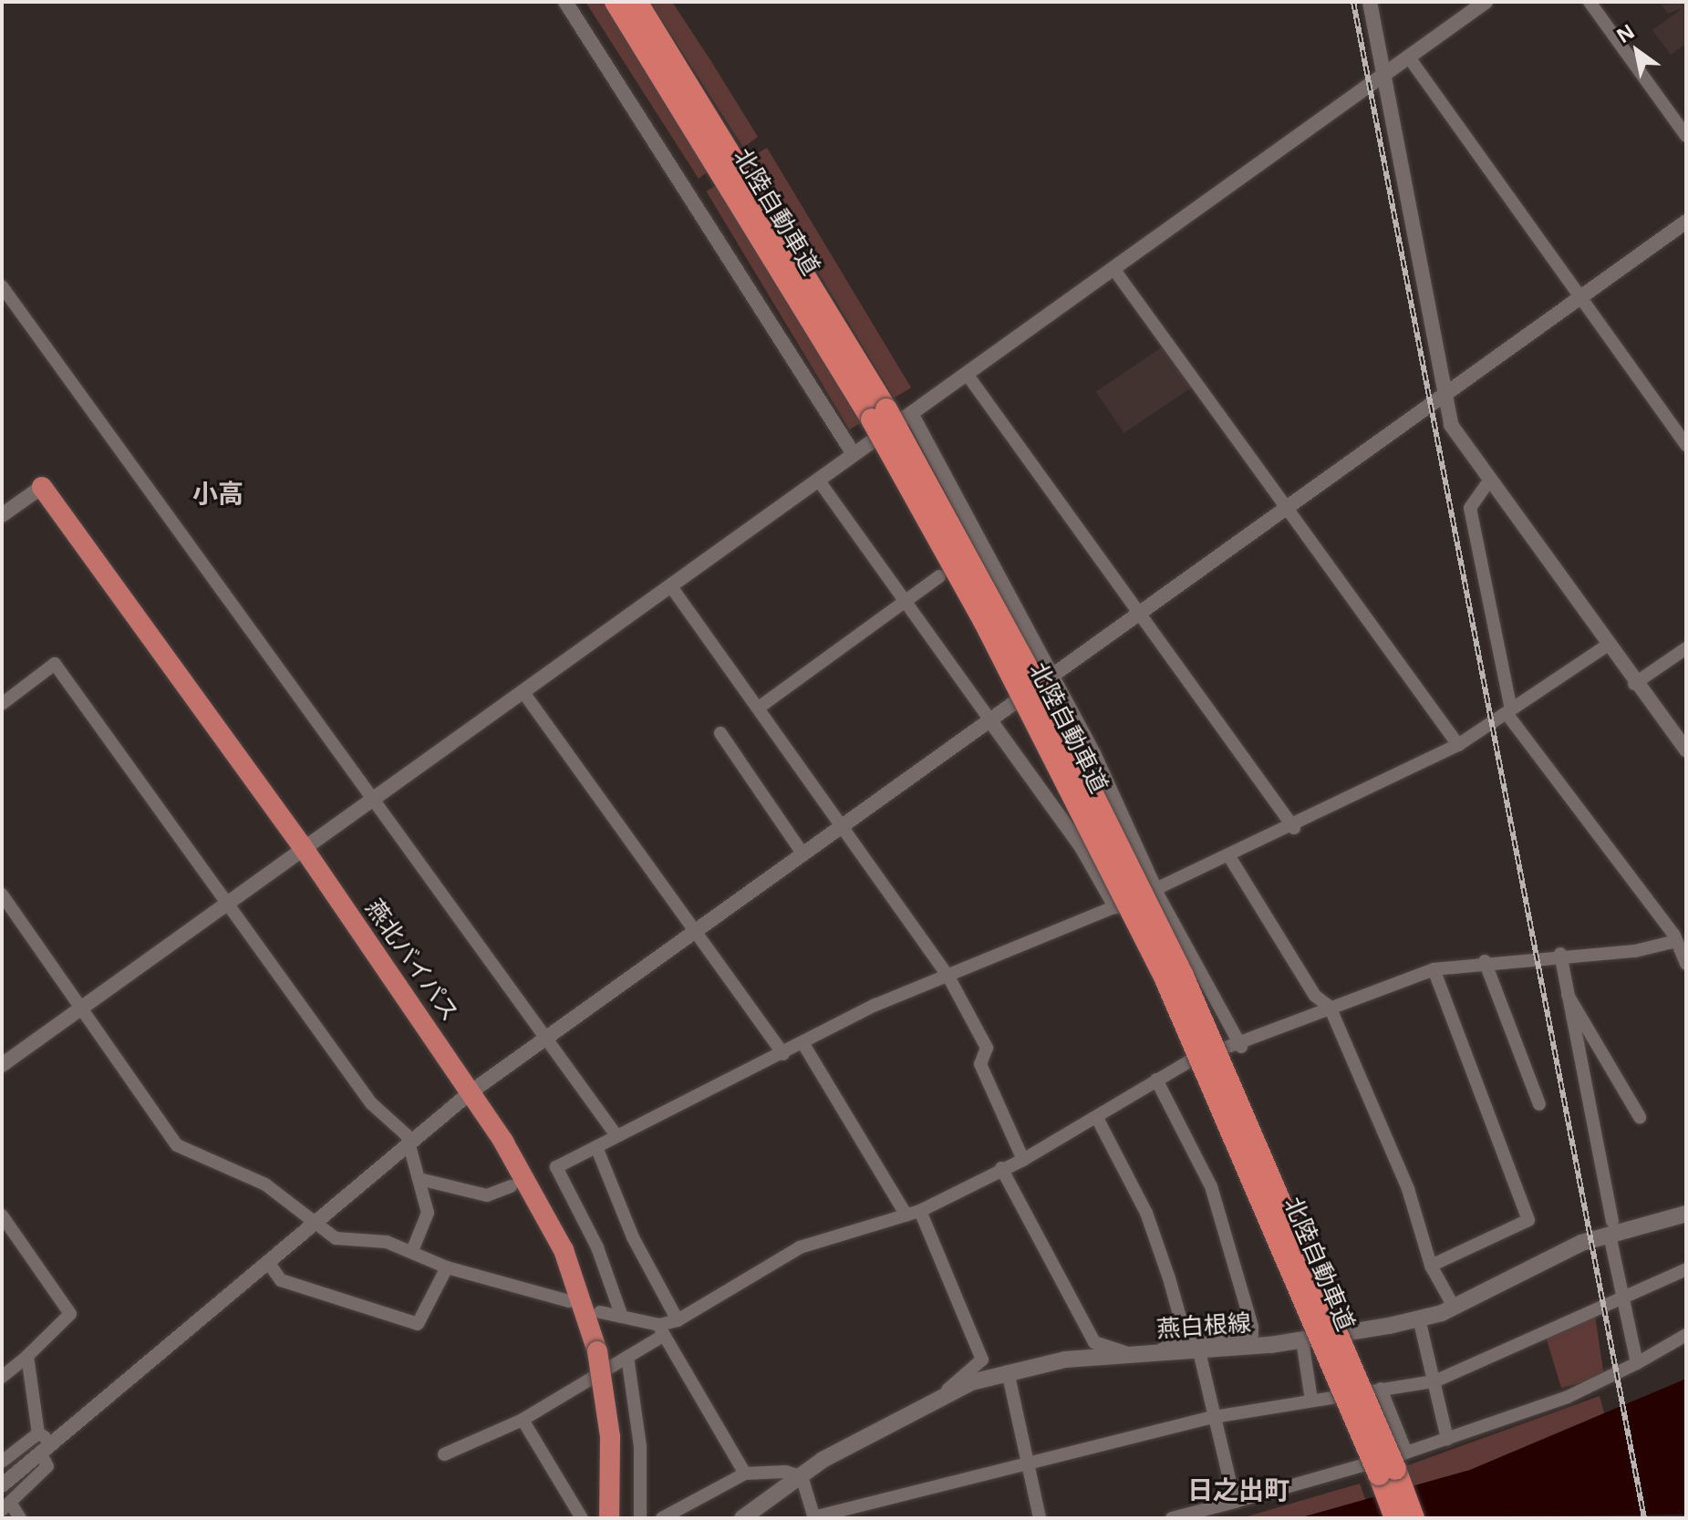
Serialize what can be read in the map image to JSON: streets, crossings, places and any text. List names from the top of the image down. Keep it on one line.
{"streets":{"highway":["北陸自動車道","燕北バイパス"],"main road":["燕白根線"]},"districts":["小高","日之出町"],"north":"top left"}
